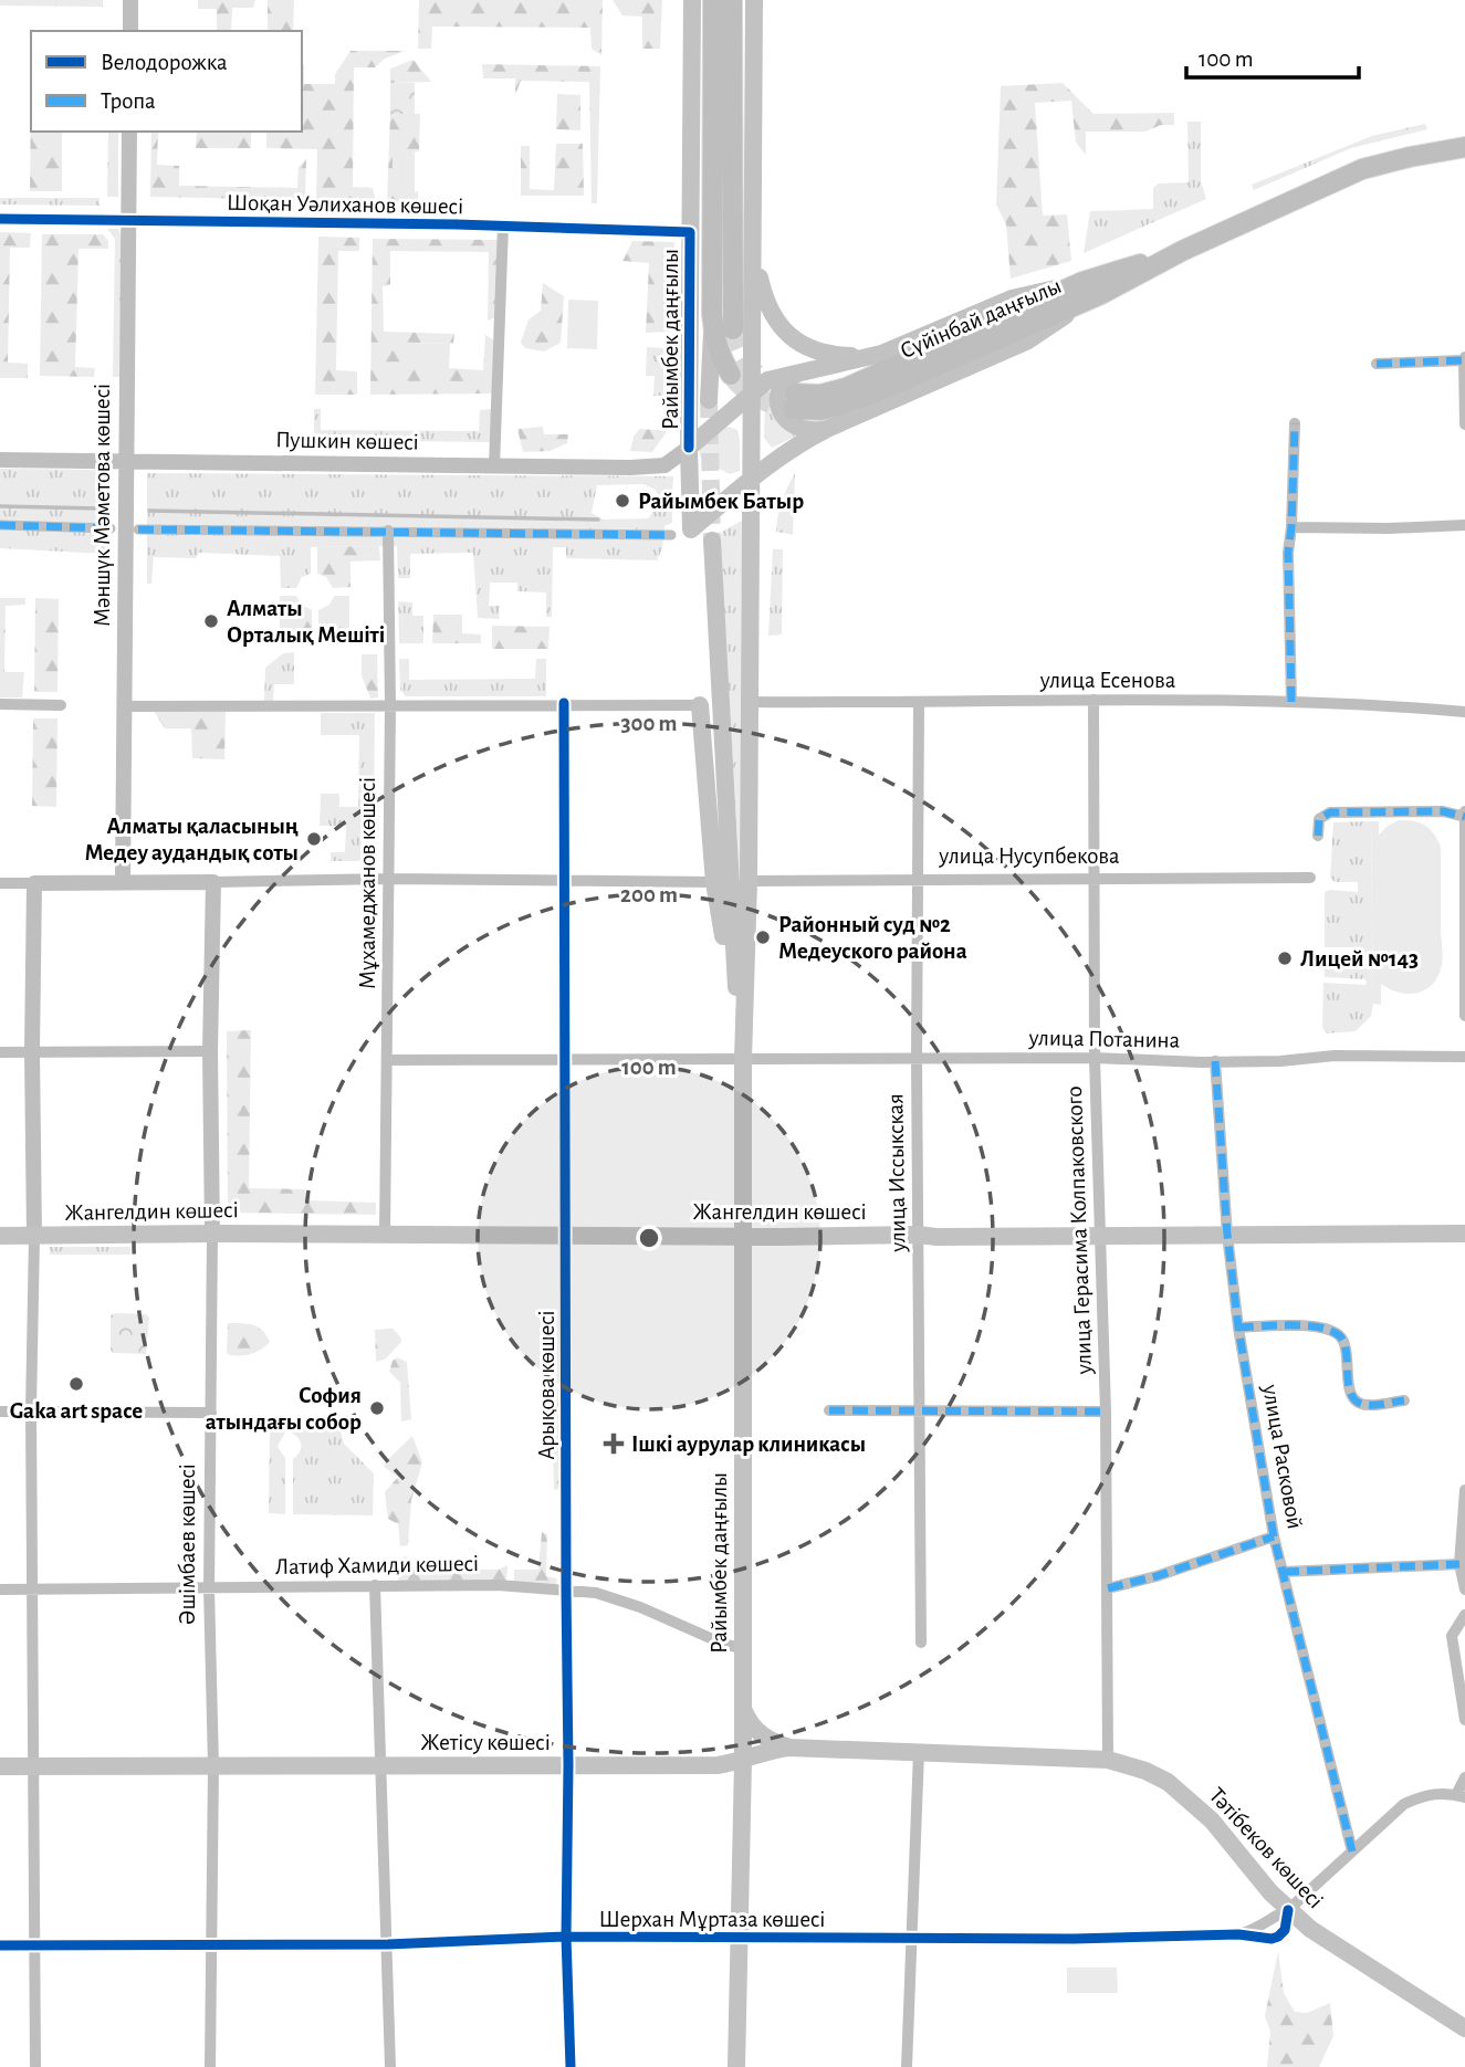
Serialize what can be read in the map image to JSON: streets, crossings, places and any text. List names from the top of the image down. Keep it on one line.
{"streets":{"main road":["Сүйінбай даңғылы","Райымбек даңғылы","Жангелдин көшесі","Жетісу көшесі","Тәтібеков көшесі"],"street":["Шоқан Уәлиханов көшесі","Пушкин көшесі","Мәншүк Мәметова көшесі","улица Есенова","улица Нусупбекова","Мұхамеджанов көшесі","улица Потанина","улица Иссыкская","улица Герасима Колпаковского","Арықова көшесі","улица Расковой","Әшімбаев көшесі","Латиф Хамиди көшесі","Шерхан Мұртаза көшесі"]},"crossings":[["Шоқан Уәлиханов көшесі","Райымбек даңғылы"],["Шоқан Уәлиханов көшесі","Мәншүк Мәметова көшесі"],["Райымбек даңғылы","Пушкин көшесі"],["Райымбек даңғылы","улица Есенова"],["Райымбек даңғылы","улица Нусупбекова"],["Райымбек даңғылы","улица Потанина"],["Райымбек даңғылы","Жангелдин көшесі"],["Райымбек даңғылы","Латиф Хамиди көшесі"],["Райымбек даңғылы","Жетісу көшесі"],["Райымбек даңғылы","Шерхан Мұртаза көшесі"],["Пушкин көшесі","Мәншүк Мәметова көшесі"],["улица Есенова","улица Иссыкская"],["улица Есенова","улица Герасима Колпаковского"],["улица Нусупбекова","улица Иссыкская"],["улица Нусупбекова","улица Герасима Колпаковского"],["Мұхамеджанов көшесі","улица Потанина"],["Мұхамеджанов көшесі","Жангелдин көшесі"],["улица Потанина","улица Иссыкская"],["улица Потанина","улица Герасима Колпаковского"],["улица Потанина","Арықова көшесі"],["улица Потанина","улица Расковой"],["улица Иссыкская","Жангелдин көшесі"],["Жангелдин көшесі","улица Герасима Колпаковского"],["Жангелдин көшесі","Арықова көшесі"],["Жангелдин көшесі","улица Расковой"],["Жангелдин көшесі","Әшімбаев көшесі"],["улица Герасима Колпаковского","Жетісу көшесі"],["улица Герасима Колпаковского","Тәтібеков көшесі"],["Арықова көшесі","Латиф Хамиди көшесі"],["Арықова көшесі","Жетісу көшесі"],["Арықова көшесі","Шерхан Мұртаза көшесі"],["Әшімбаев көшесі","Латиф Хамиди көшесі"],["Әшімбаев көшесі","Жетісу көшесі"],["Әшімбаев көшесі","Шерхан Мұртаза көшесі"],["Жетісу көшесі","Тәтібеков көшесі"],["Тәтібеков көшесі","Шерхан Мұртаза көшесі"]],"places":{"other":["Райымбек Батыр","Алматы Орталық Мешіті","Алматы қаласының Медеу аудандық соты","Районный суд №2 Медеуского района","Лицей №143","Gaka art space","София атындағы собор"],"health":["Ішкі аурулар клиникасы"]},"legend":["Велодорожка","Тропа"],"scale_bar":"100 m","rings":["300 m","200 m","100 m"]}
